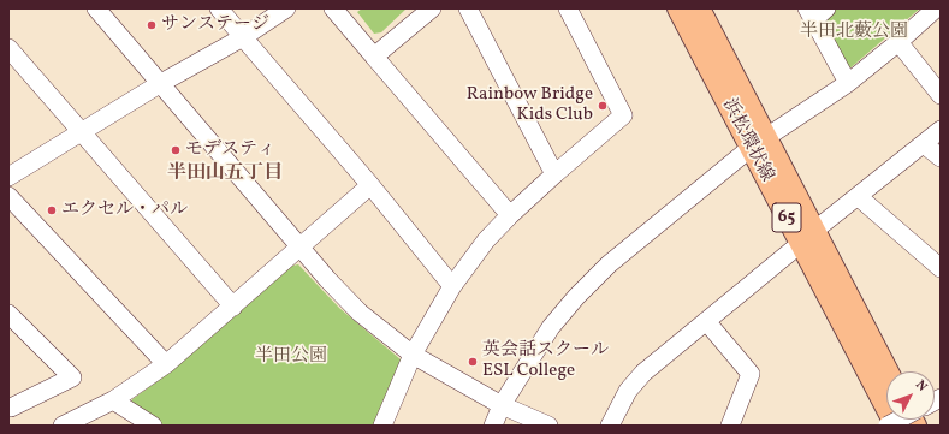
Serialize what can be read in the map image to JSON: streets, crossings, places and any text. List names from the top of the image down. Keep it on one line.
{"streets":{"main road":["浜松環状線","65"]},"districts":["半田山五丁目"],"parks":["半田北藪公園","半田公園"],"places":["サンステージ","Rainbow Bridge Kids Club","モデスティ","エクセル・パル","英会話スクール ESL College"],"north":"top right"}
